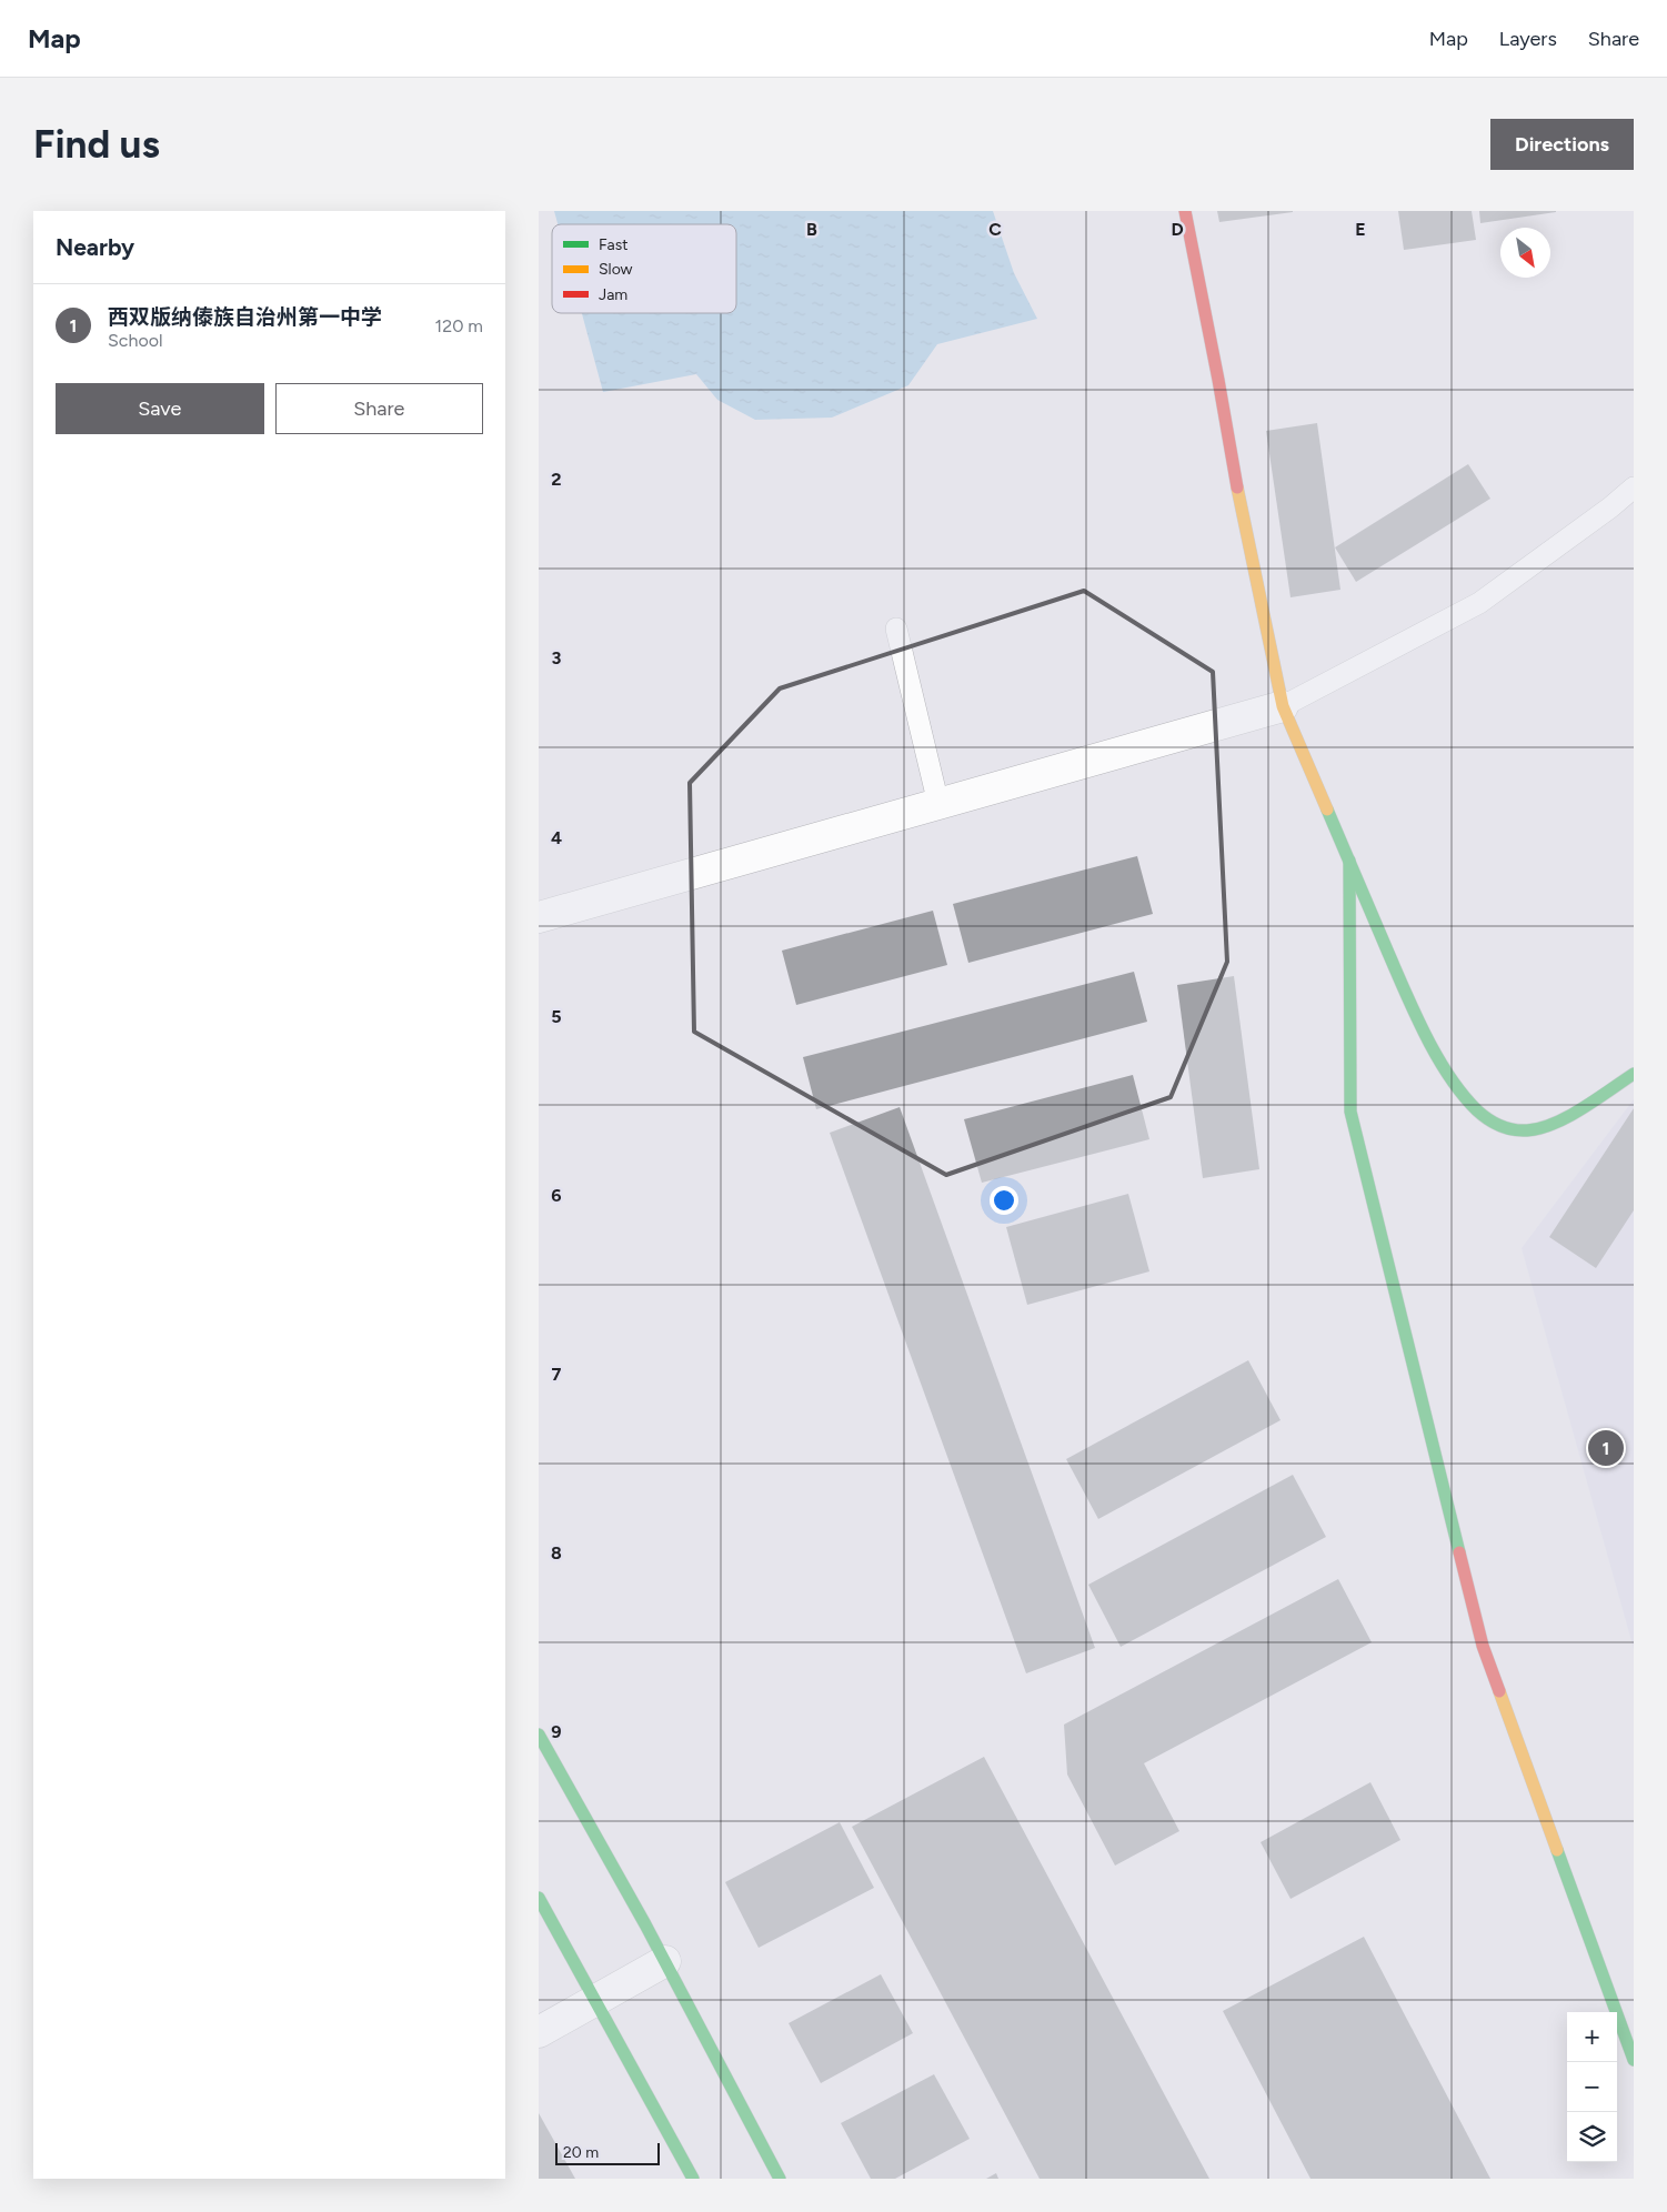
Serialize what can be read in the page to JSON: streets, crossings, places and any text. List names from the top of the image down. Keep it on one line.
{"legend":["Fast","Slow","Jam"],"scale_bar":"20 m","north":"bottom right","page":{"header":"Map","nav":["Map","Layers","Share"],"buttons":["Directions",["Save","Share"]],"title":"Find us","heading":"Nearby","list":[{"mark":"1","name":"西双版纳傣族自治州第一中学","note":"School","value":"120 m"}],"pins":"1","map_buttons":["+","−"],"scale":"20 m"},"grid":{"columns":["B","C","D","E"],"rows":["2","3","4","5","6","7","8","9"]}}
